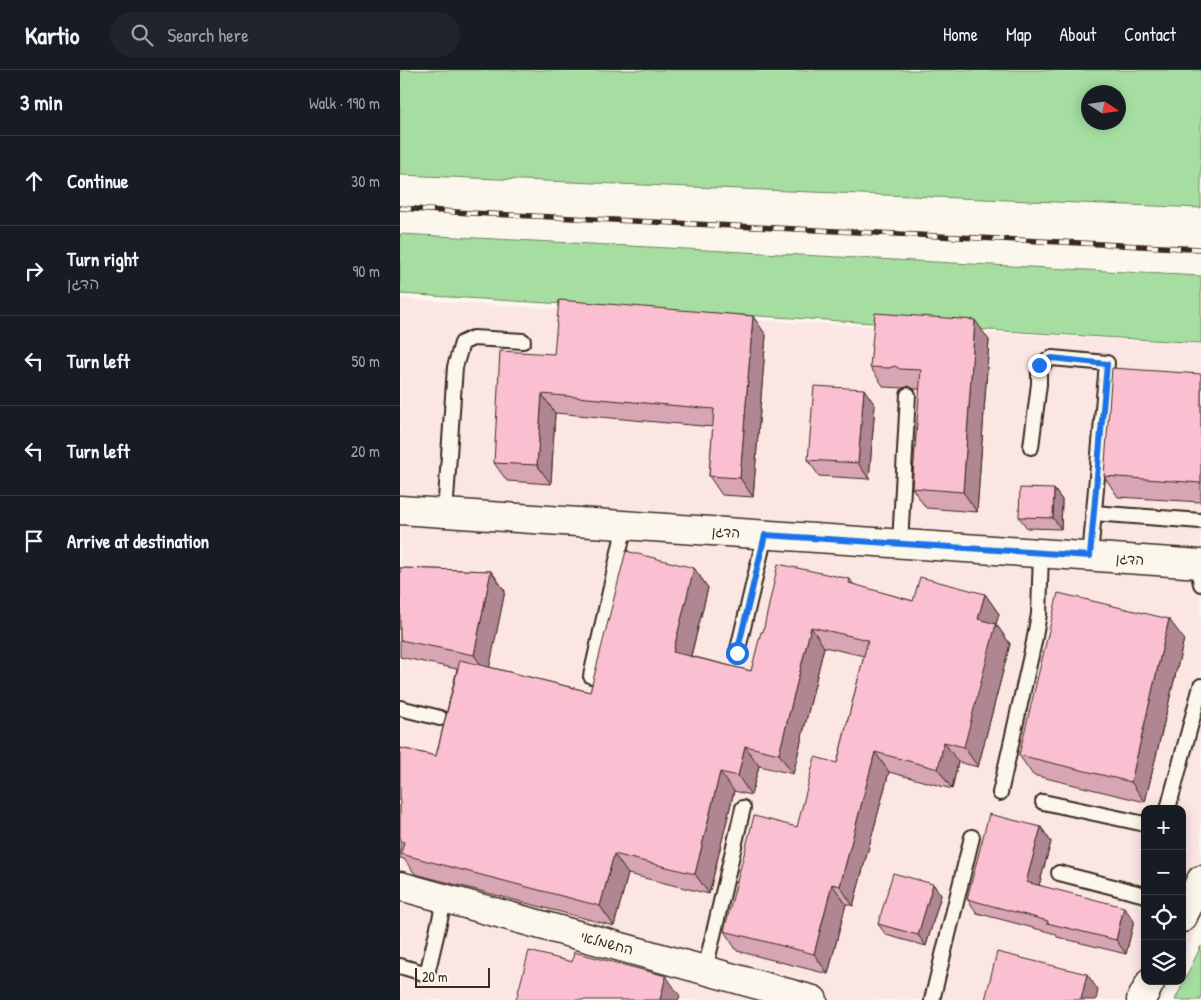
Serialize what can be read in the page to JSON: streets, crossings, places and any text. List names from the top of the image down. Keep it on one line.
{"streets":{"street":["הדגן","החשמלאי"]},"scale_bar":"20 m","north":"right","page":{"header":"Kartio","search":"Search here","nav":["Home","Map","About","Contact"],"heading":["3 min","Walk · 190 m"],"list":[["Continue","30 m"],["Turn right","הדגן","90 m"],["Turn left","50 m"],["Turn left","20 m"],"Arrive at destination"],"map_buttons":["+","−"],"scale":"20 m"}}
